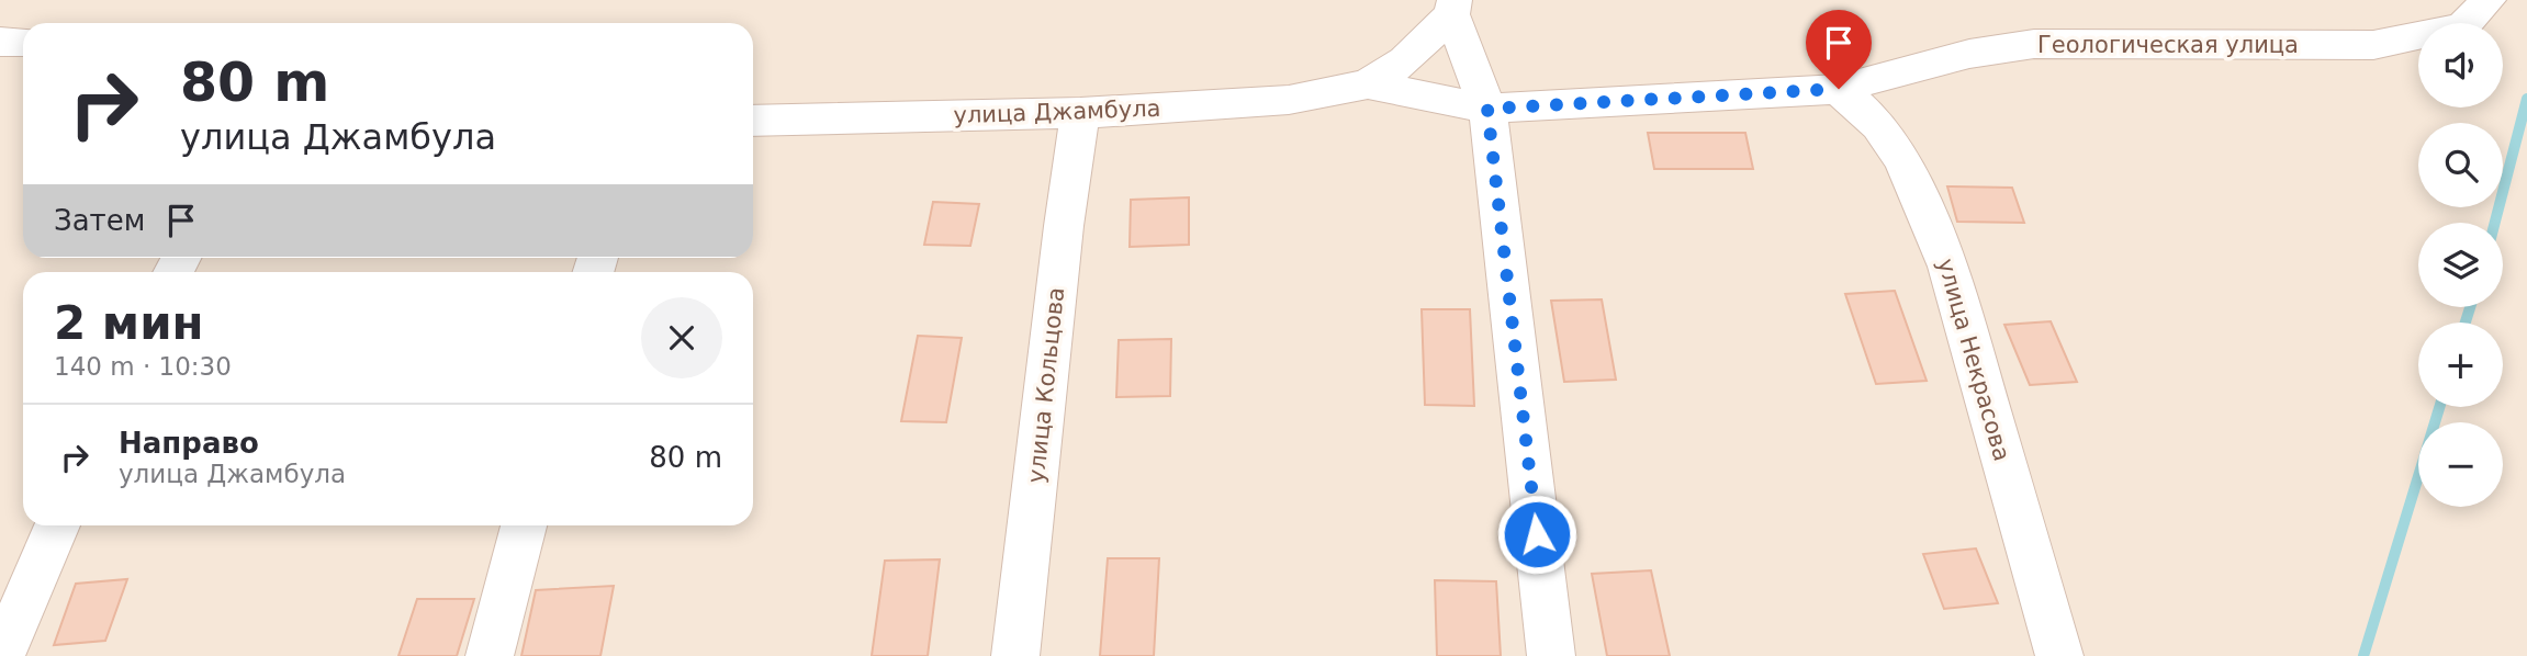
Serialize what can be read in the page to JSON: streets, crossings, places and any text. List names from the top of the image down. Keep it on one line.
{"streets":{"street":["Геологическая улица","улица Джамбула","улица Некрасова","улица Кольцова"]},"crossings":[["Геологическая улица","улица Джамбула"],["Геологическая улица","улица Некрасова"],["улица Джамбула","улица Некрасова"],["улица Джамбула","улица Кольцова"]],"page":{"map_buttons":["+","−"],"turn":["80 m","улица Джамбула"],"then":"Затем","heading":["2 мин","140 m · 10:30"],"list":[{"name":"Направо","note":"улица Джамбула","value":"80 m"}]}}
